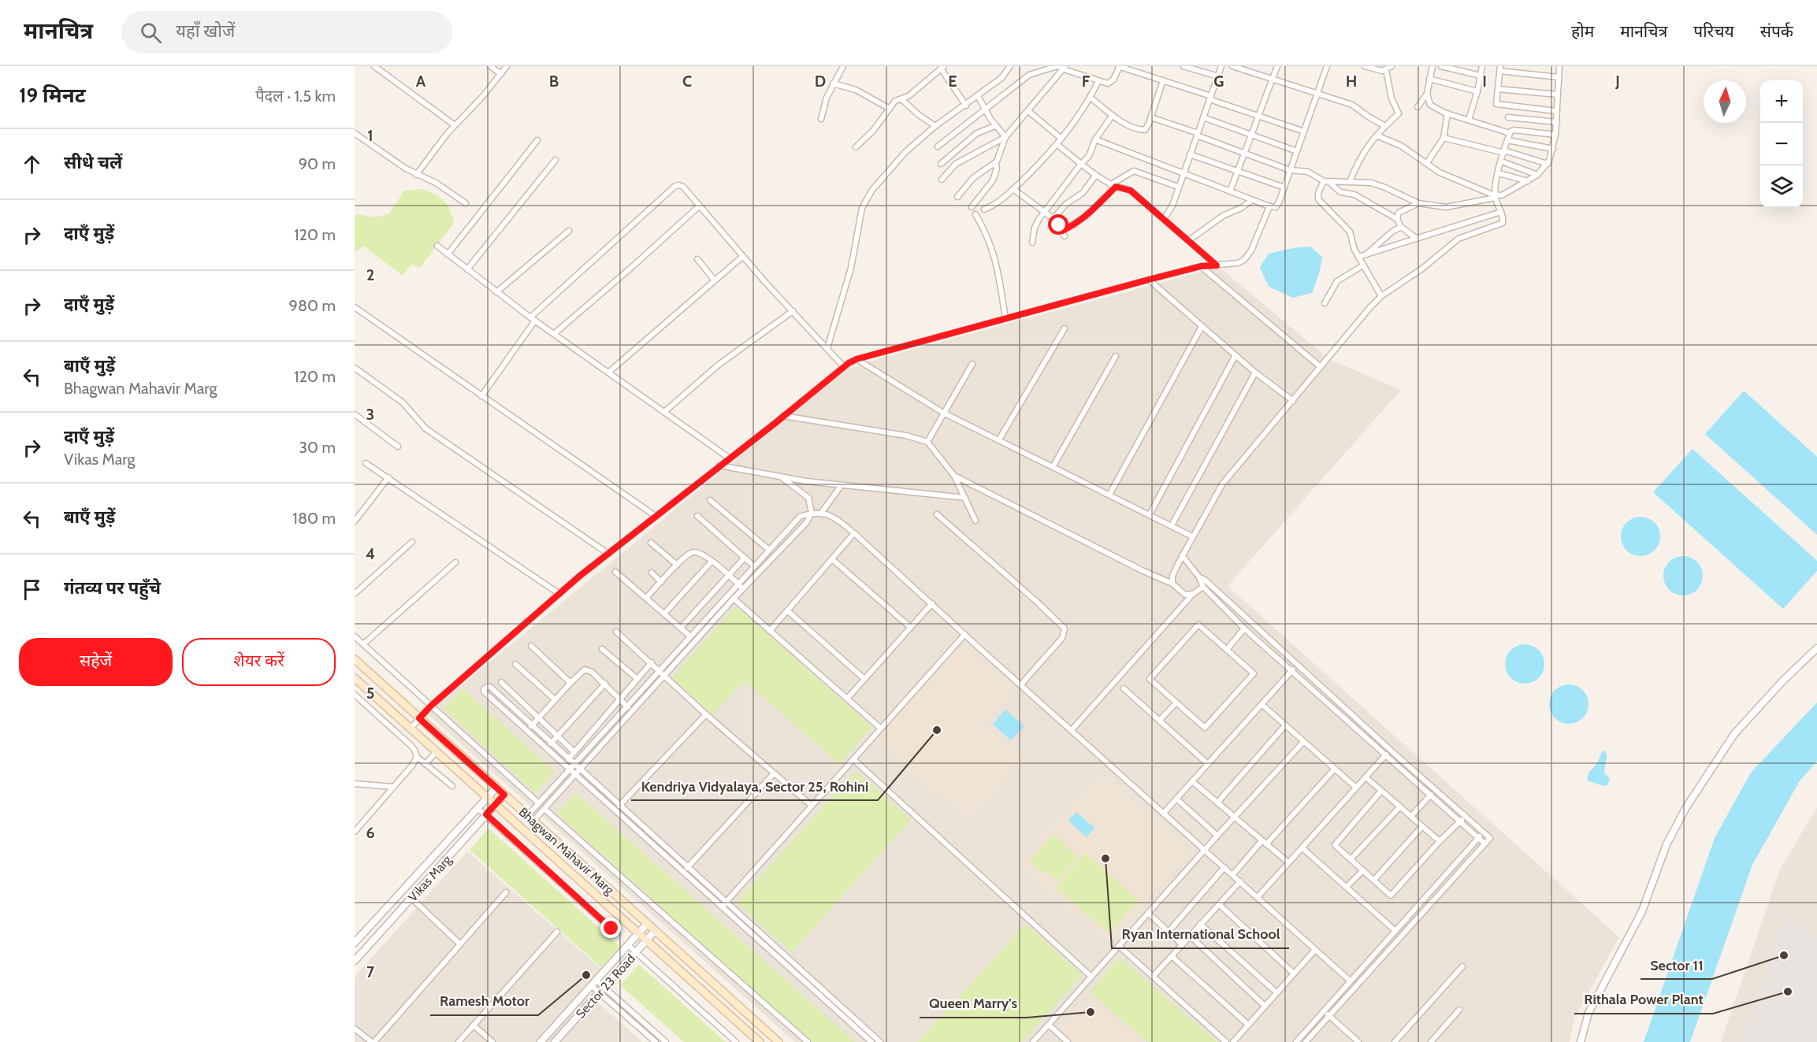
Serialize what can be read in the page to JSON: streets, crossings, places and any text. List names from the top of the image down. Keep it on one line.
{"streets":{"main road":["Bhagwan Mahavir Marg"],"street":["Vikas Marg","Sector 23 Road"]},"crossings":[["Bhagwan Mahavir Marg","Vikas Marg"],["Bhagwan Mahavir Marg","Sector 23 Road"]],"places":["Kendriya Vidyalaya, Sector 25, Rohini","Ryan International School","Sector 11","Ramesh Motor","Rithala Power Plant","Queen Marry's"],"north":"top","page":{"header":"मानचित्र","search":"यहाँ खोजें","nav":["होम","मानचित्र","परिचय","संपर्क"],"heading":["19 मिनट","पैदल · 1.5 km"],"map_buttons":["+","−"],"list":[["सीधे चलें","90 m"],["दाएँ मुड़ें","120 m"],["दाएँ मुड़ें","980 m"],["बाएँ मुड़ें","Bhagwan Mahavir Marg","120 m"],["दाएँ मुड़ें","Vikas Marg","30 m"],["बाएँ मुड़ें","180 m"],"गंतव्य पर पहुँचे"],"buttons":["सहेजें","शेयर करें"]},"grid":{"columns":["A","B","C","D","E","F","G","H","I","J"],"rows":["1","2","3","4","5","6","7"]}}
